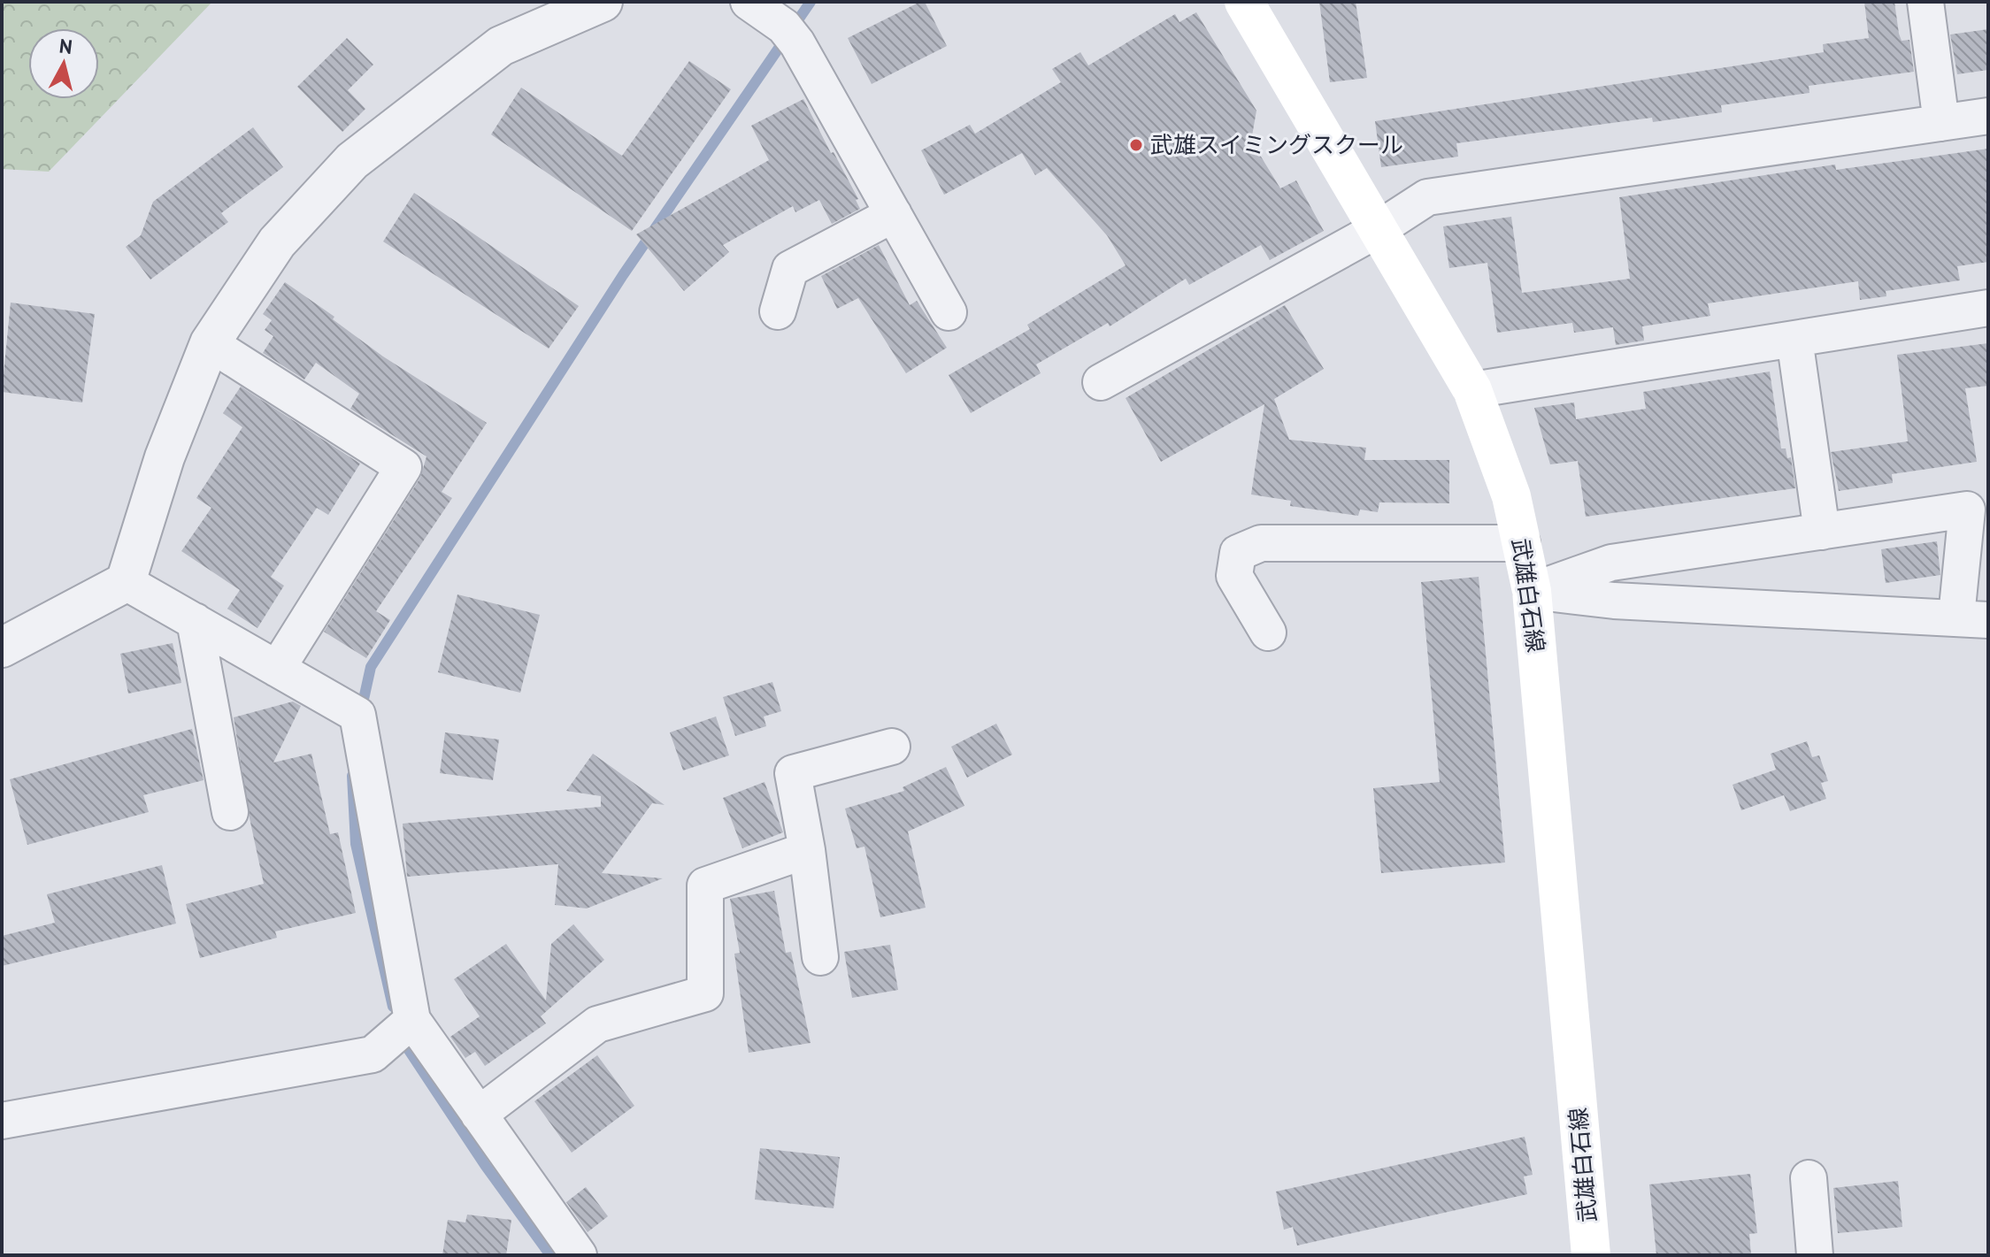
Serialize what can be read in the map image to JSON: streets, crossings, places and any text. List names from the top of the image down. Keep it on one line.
{"streets":{"main road":["武雄白石線"]},"places":["武雄スイミングスクール"],"north":"top"}
